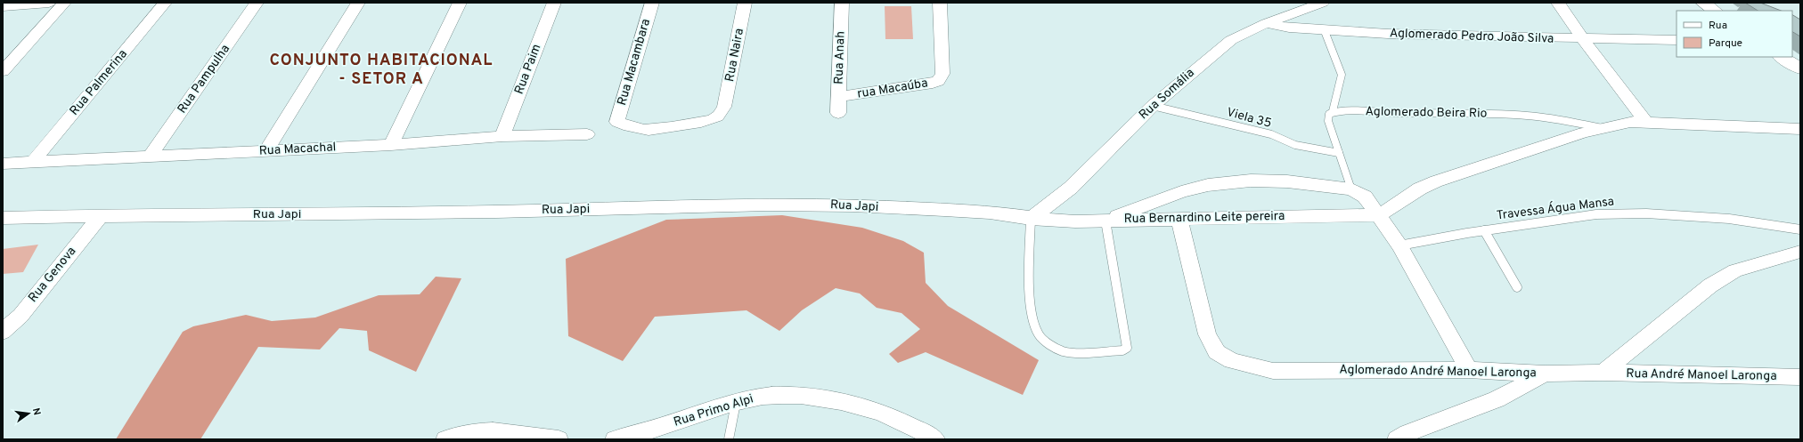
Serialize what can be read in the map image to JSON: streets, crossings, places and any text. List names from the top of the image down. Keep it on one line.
{"streets":{"street":["Aglomerado Pedro João Silva","Rua Naira","Rua Anah","Rua Macambara","Rua Paim","Rua Pampulha","Rua Palmerina","rua Macaúba","Rua Somália","Aglomerado Beira Rio","Rua Macachal","Rua Japi","Rua Bernardino Leite pereira","Rua Genova","Aglomerado André Manoel Laronga","Rua André Manoel Laronga","Rua Primo Alpi"],"lane":["Viela 35","Travessa Água Mansa"]},"crossings":[["Aglomerado Pedro João Silva","Rua Somália"],["Rua Naira","Rua Macambara"],["Rua Anah","rua Macaúba"],["Rua Paim","Rua Macachal"],["Rua Pampulha","Rua Macachal"],["Rua Palmerina","Rua Macachal"],["Rua Somália","Viela 35"],["Rua Somália","Rua Japi"],["Rua Somália","Rua Bernardino Leite pereira"],["Aglomerado Beira Rio","Rua Bernardino Leite pereira"],["Rua Japi","Rua Bernardino Leite pereira"],["Rua Japi","Rua Genova"],["Rua Bernardino Leite pereira","Aglomerado André Manoel Laronga"],["Aglomerado André Manoel Laronga","Rua André Manoel Laronga"]],"districts":["CONJUNTO HABITACIONAL - SETOR A"],"legend":["Rua","Parque"],"north":"right"}
